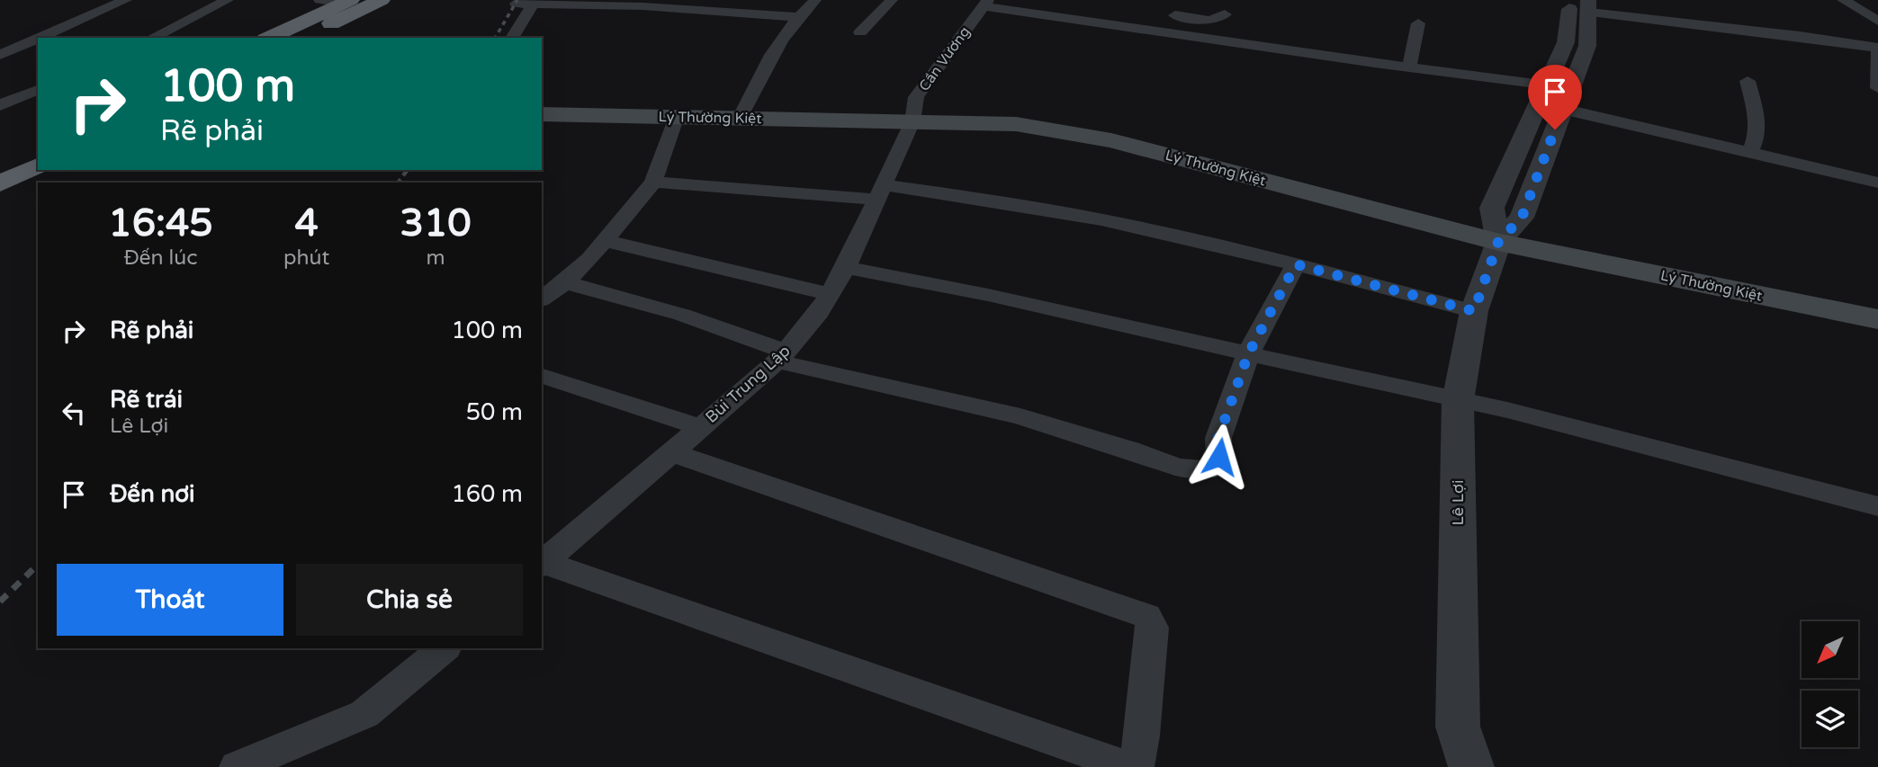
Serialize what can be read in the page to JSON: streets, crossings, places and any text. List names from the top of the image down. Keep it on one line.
{"streets":{"main road":["Lý Thường Kiệt"],"street":["Cần Vương","Bùi Trung Lập","Lê Lợi"]},"crossings":[["Cần Vương","Lý Thường Kiệt"],["Cần Vương","Bùi Trung Lập"],["Lý Thường Kiệt","Bùi Trung Lập"],["Lý Thường Kiệt","Lê Lợi"]],"north":"bottom left","page":{"turn":["100 m","Rẽ phải"],"eta":["16:45","Đến lúc","4","phút","310","m"],"list":[{"name":"Rẽ phải","value":"100 m"},{"name":"Rẽ trái","note":"Lê Lợi","value":"50 m"},{"name":"Đến nơi","value":"160 m"}],"buttons":["Thoát","Chia sẻ"]}}
